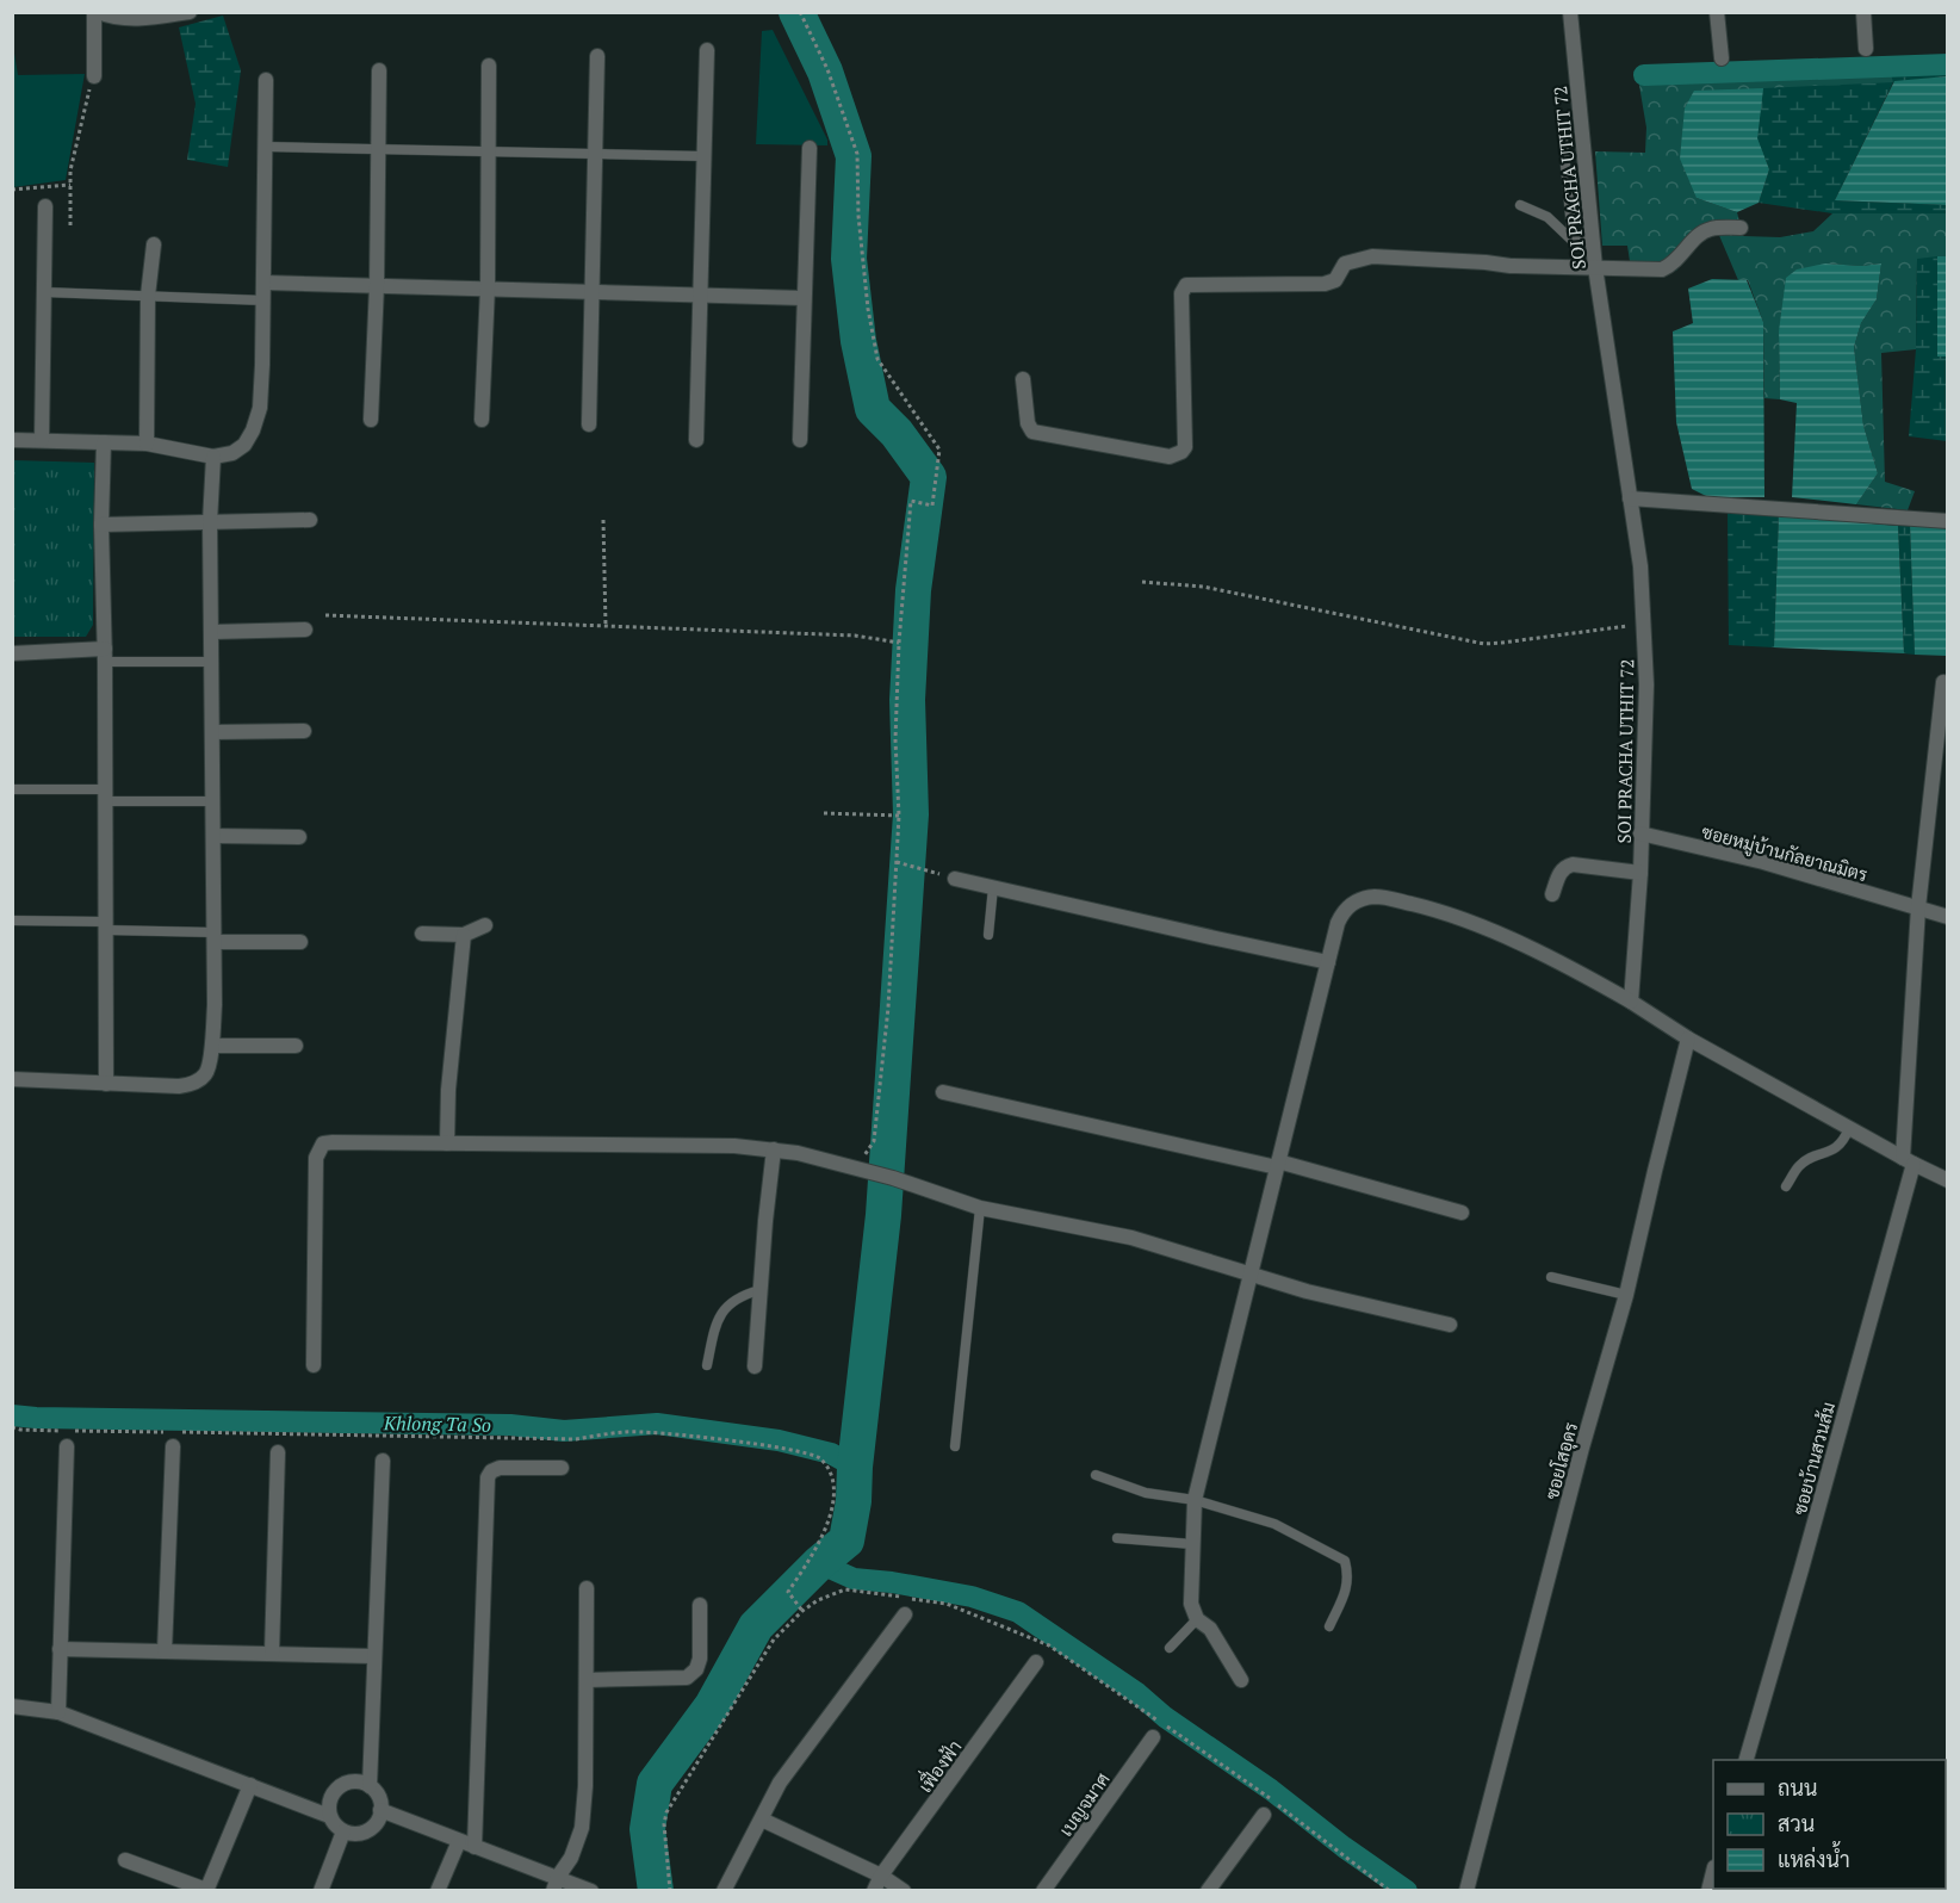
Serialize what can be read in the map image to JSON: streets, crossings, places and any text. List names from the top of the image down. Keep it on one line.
{"streets":{"street":["SOI PRACHA UTHIT 72","ซอยหมู่บ้านกัลยาณมิตร","ซอยบ้านสวนส้ม","ซอยโสอุดร","เฟื่องฟ้า","เบญจมาศ"]},"crossings":[["SOI PRACHA UTHIT 72","ซอยหมู่บ้านกัลยาณมิตร"]],"water":["Khlong Ta So"],"legend":["ถนน","สวน","แหล่งน้ำ"]}
